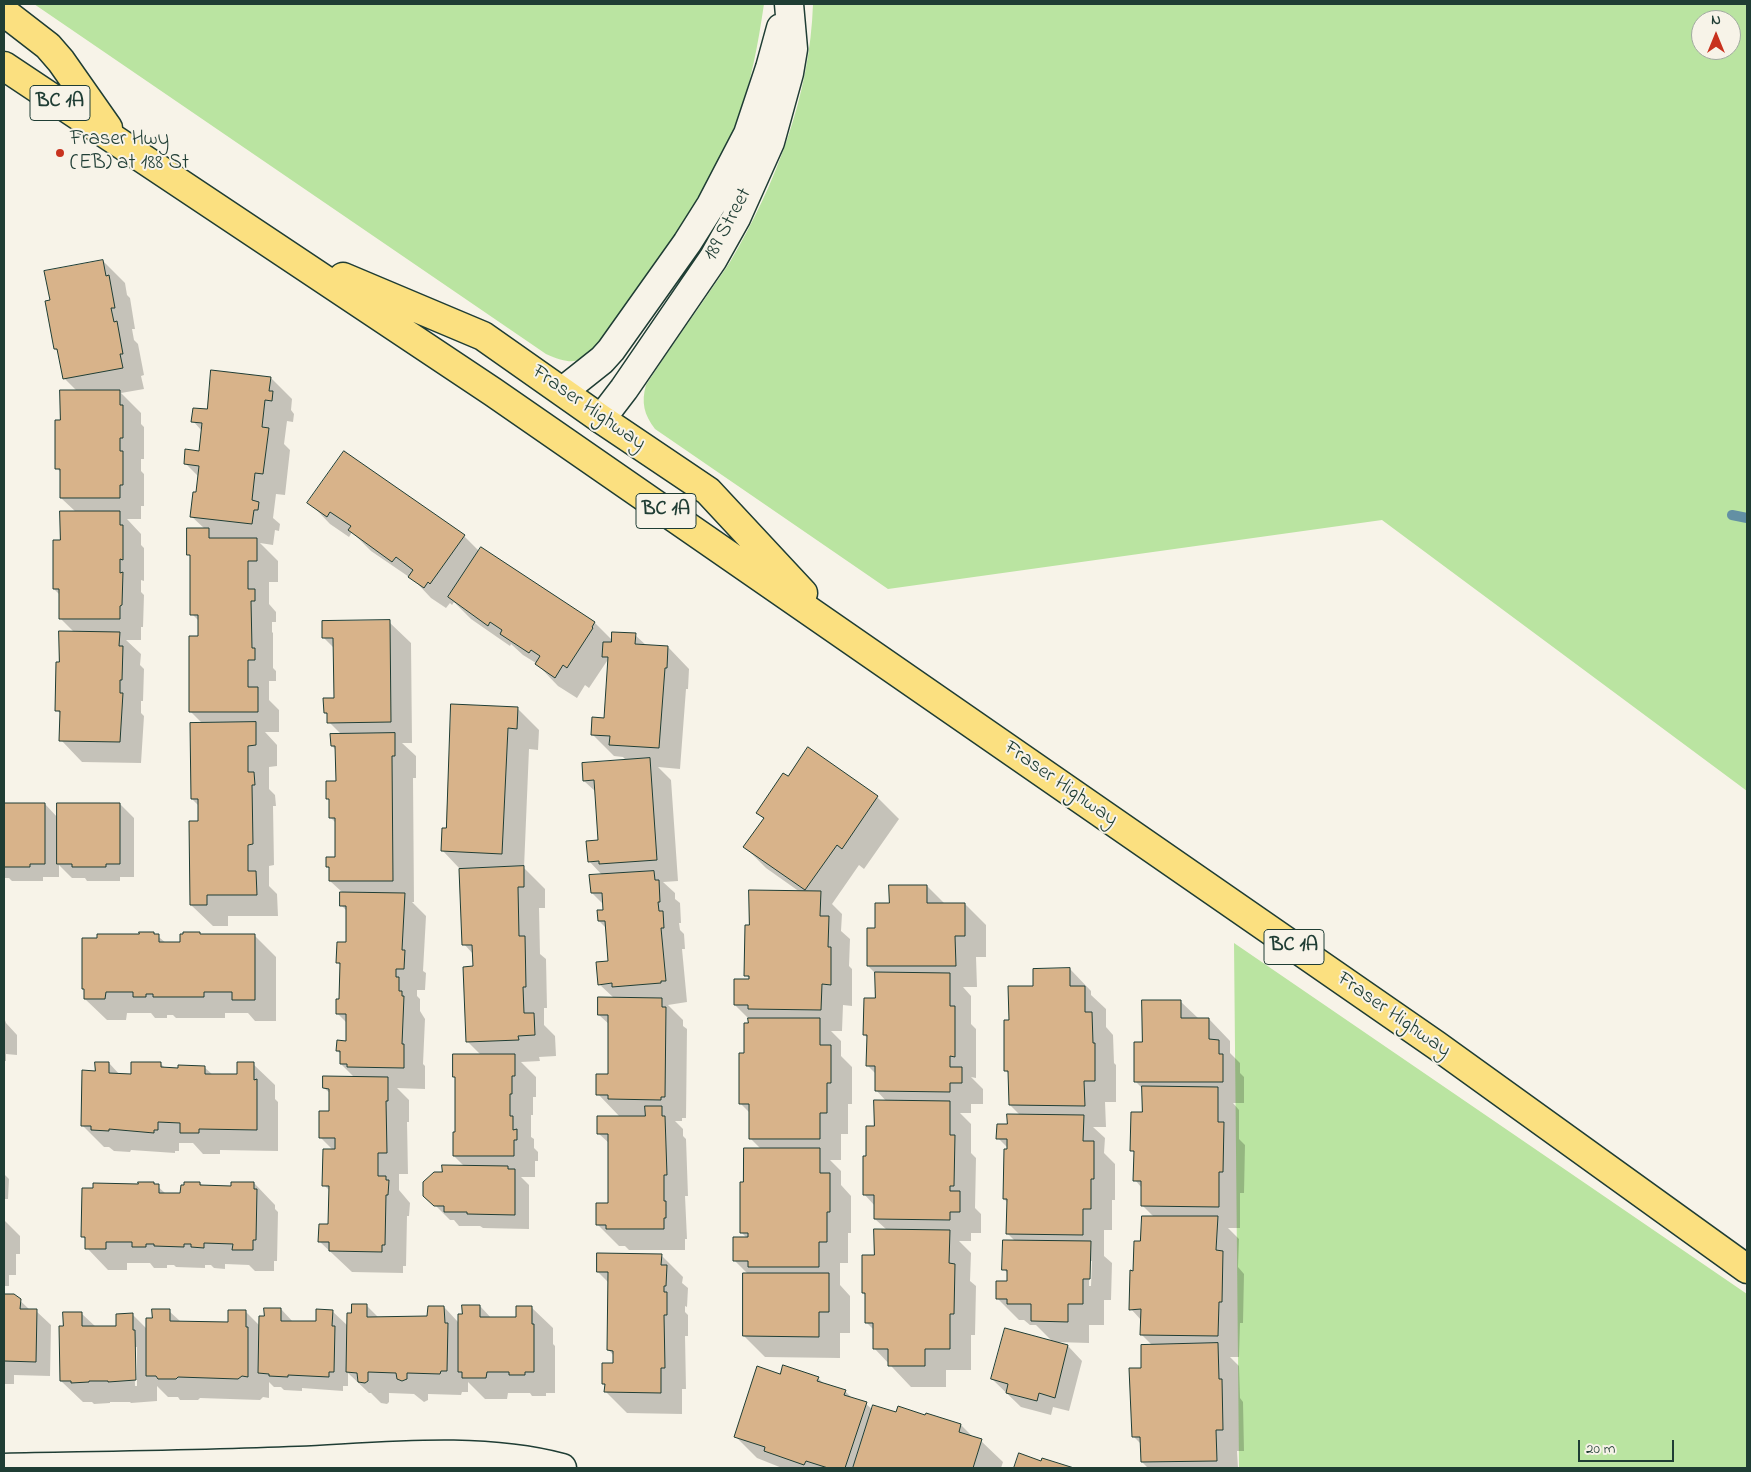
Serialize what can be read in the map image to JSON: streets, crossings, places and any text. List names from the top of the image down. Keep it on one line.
{"streets":{"main road":["BC 1A","Fraser Highway"],"street":["189 Street"]},"crossings":[["189 Street","Fraser Highway"]],"places":["Fraser Hwy (EB) at 188 St"],"scale_bar":"20 m","north":"top"}
